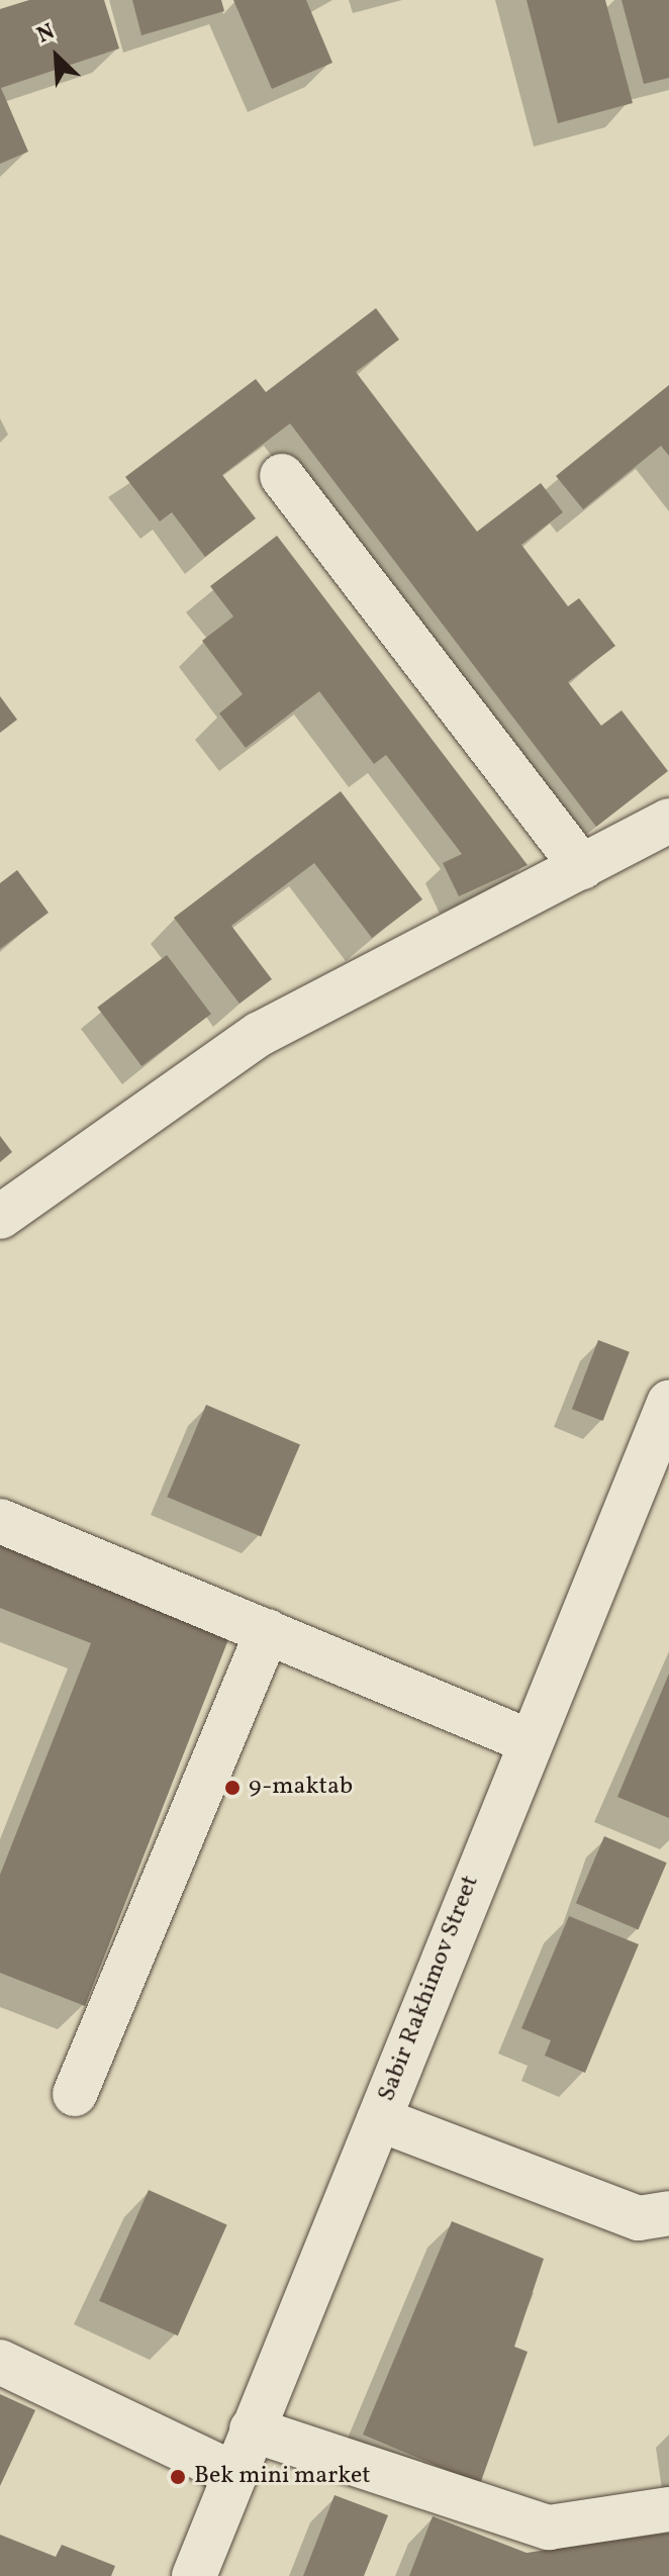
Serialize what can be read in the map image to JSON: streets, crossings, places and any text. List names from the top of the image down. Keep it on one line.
{"streets":{"street":["Sabir Rakhimov Street"]},"places":["9-maktab","Bek mini market"],"north":"top left"}
